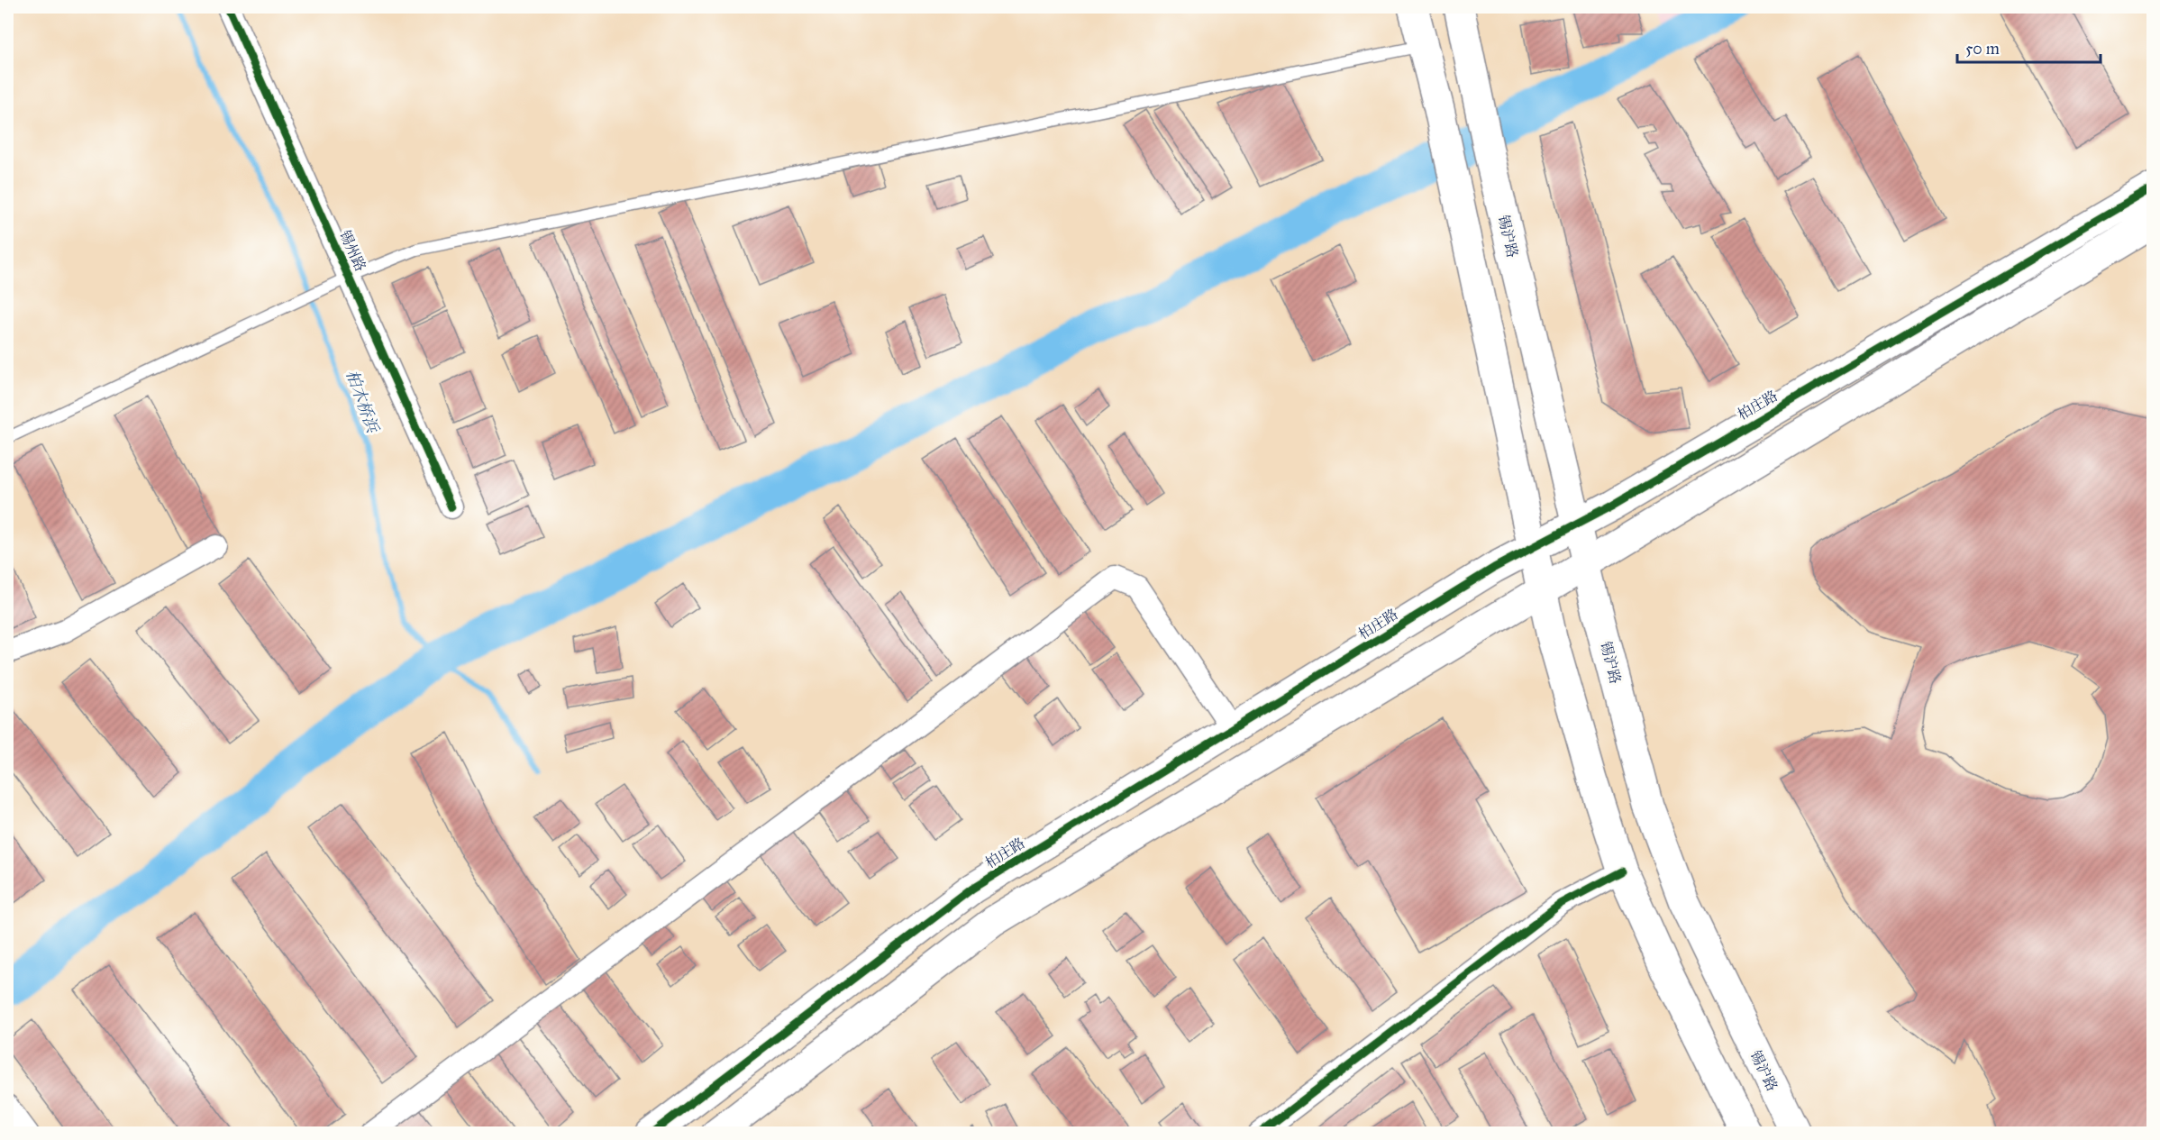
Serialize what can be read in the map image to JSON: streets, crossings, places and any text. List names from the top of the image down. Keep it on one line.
{"streets":{"street":["锡沪路","锡州路","柏庄路"]},"crossings":[["锡沪路","柏庄路"]],"water":["柏木桥浜"],"scale_bar":"50 m"}
